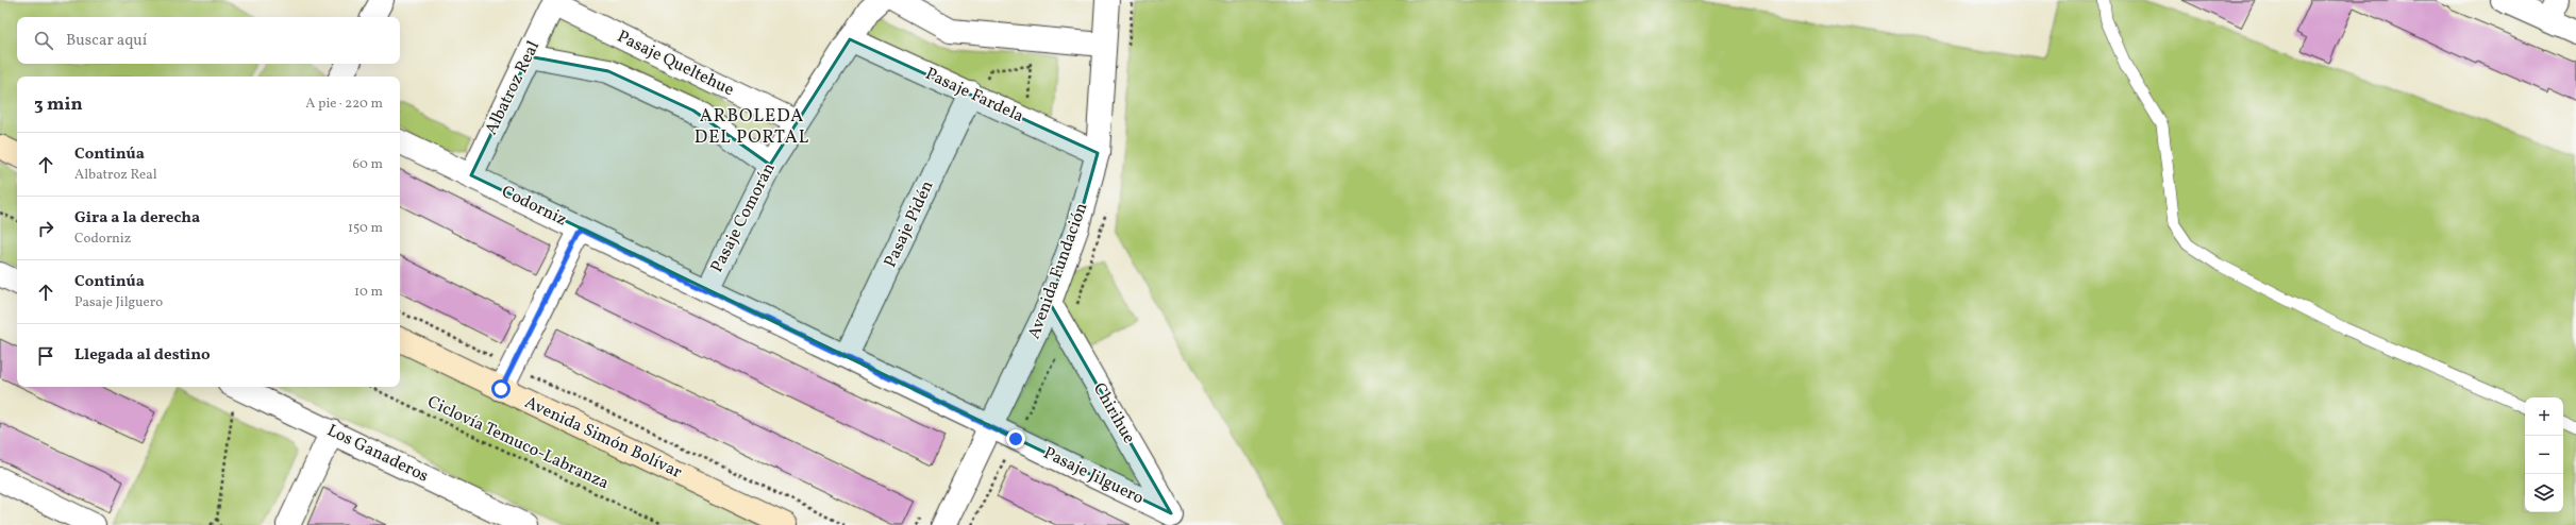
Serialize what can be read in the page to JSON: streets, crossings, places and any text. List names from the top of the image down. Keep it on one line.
{"streets":{"street":["Pasaje Queltehue","Albatroz Real","Pasaje Fardela","Codorniz","Pasaje Comorán","Pasaje Pidén","Avenida Fundación","Chirihue","Avenida Simón Bolívar","Los Ganaderos","Pasaje Jilguero"],"path":["Ciclovía Temuco-Labranza"]},"crossings":[["Pasaje Queltehue","Albatroz Real"],["Pasaje Queltehue","Pasaje Comorán"],["Albatroz Real","Codorniz"],["Pasaje Fardela","Pasaje Comorán"],["Pasaje Fardela","Pasaje Pidén"],["Pasaje Fardela","Avenida Fundación"],["Codorniz","Pasaje Comorán"],["Codorniz","Pasaje Pidén"],["Codorniz","Avenida Fundación"],["Codorniz","Pasaje Jilguero"],["Avenida Fundación","Chirihue"],["Avenida Fundación","Pasaje Jilguero"],["Chirihue","Pasaje Jilguero"]],"districts":["ARBOLEDA DEL PORTAL"],"page":{"search":"Buscar aquí","heading":["3 min","A pie · 220 m"],"list":[["Continúa","Albatroz Real","60 m"],["Gira a la derecha","Codorniz","150 m"],["Continúa","Pasaje Jilguero","10 m"],"Llegada al destino"],"map_buttons":["+","−"]}}
